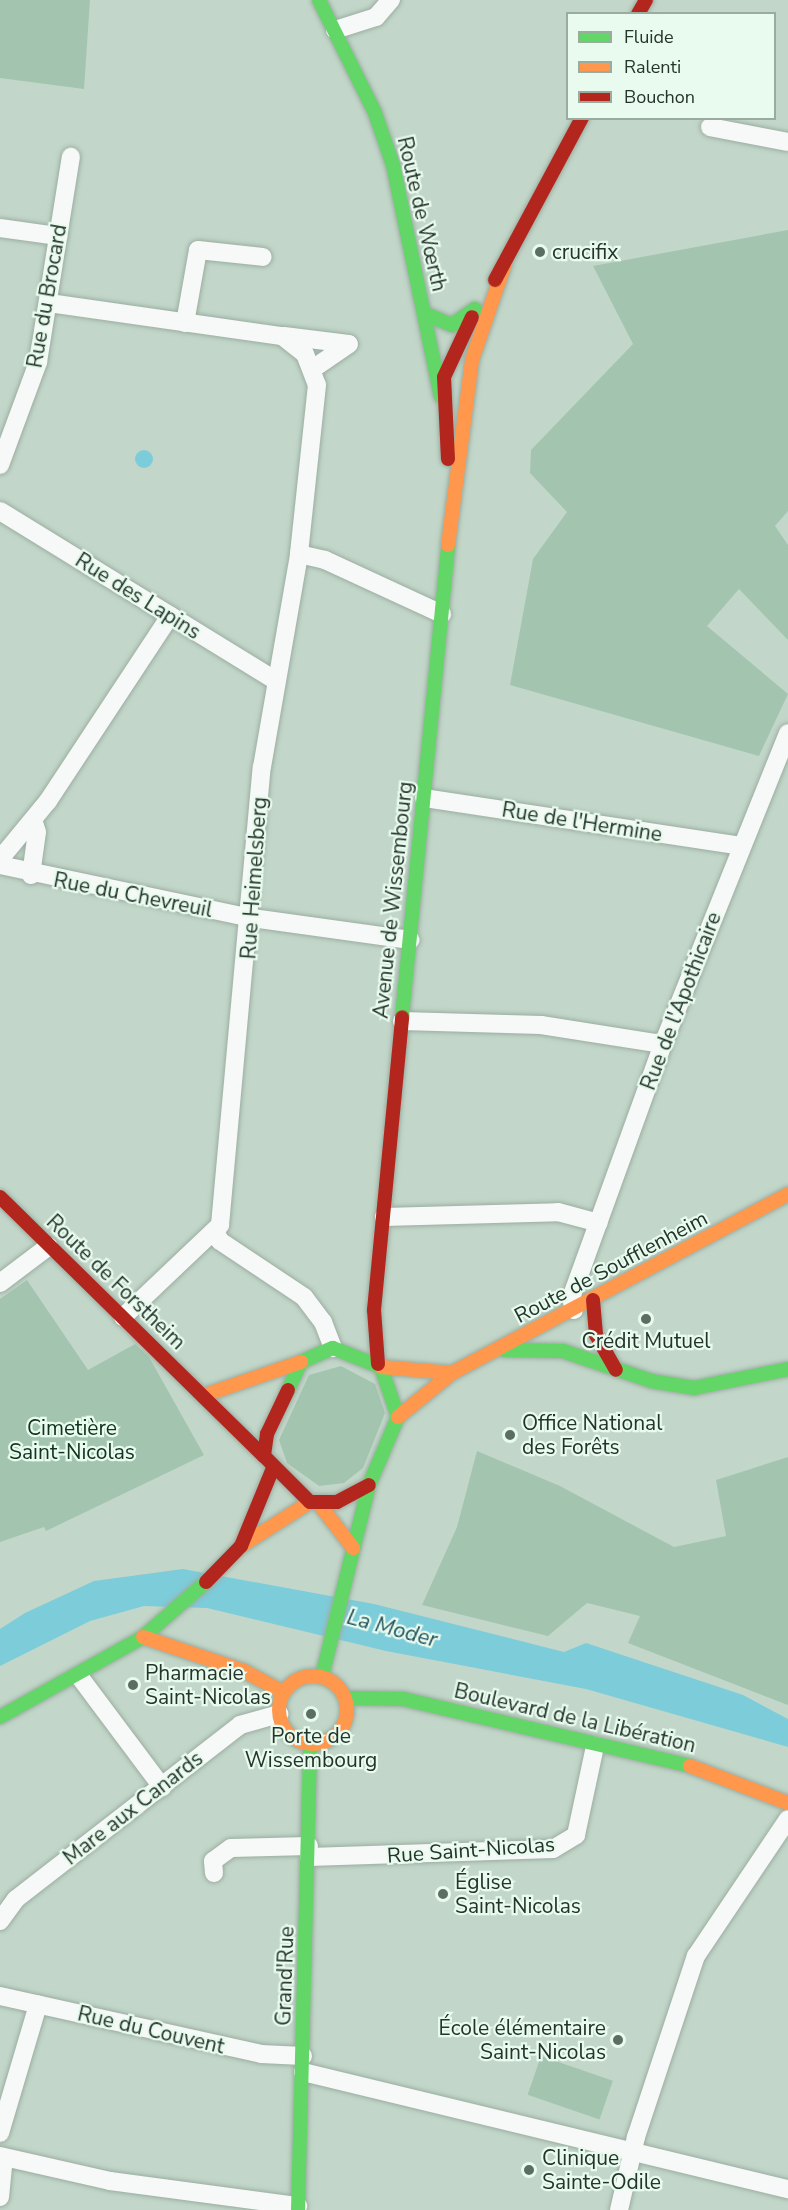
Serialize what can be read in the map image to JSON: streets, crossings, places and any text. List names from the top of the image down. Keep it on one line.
{"streets":{"main road":["Route de Wœrth","Avenue de Wissembourg","Route de Soufflenheim","Route de Forstheim","Boulevard de la Libération","Grand'Rue"],"street":["Rue du Brocard","Rue des Lapins","Rue de l'Hermine","Rue Heimelsberg","Rue du Chevreuil","Rue de l'Apothicaire","Mare aux Canards","Rue Saint-Nicolas","Rue du Couvent"]},"crossings":[["Route de Wœrth","Avenue de Wissembourg"],["Rue des Lapins","Rue Heimelsberg"],["Rue de l'Hermine","Avenue de Wissembourg"],["Rue de l'Hermine","Rue de l'Apothicaire"],["Rue Heimelsberg","Rue du Chevreuil"],["Rue du Chevreuil","Avenue de Wissembourg"],["Avenue de Wissembourg","Route de Soufflenheim"],["Avenue de Wissembourg","Route de Forstheim"],["Rue de l'Apothicaire","Route de Soufflenheim"],["Route de Soufflenheim","Route de Forstheim"],["Boulevard de la Libération","Mare aux Canards"],["Boulevard de la Libération","Rue Saint-Nicolas"],["Boulevard de la Libération","Grand'Rue"],["Mare aux Canards","Grand'Rue"],["Rue Saint-Nicolas","Grand'Rue"],["Grand'Rue","Rue du Couvent"]],"water":["La Moder"],"parks":["Cimetière Saint-Nicolas"],"places":["crucifix","Crédit Mutuel","Office National des Forêts","Pharmacie Saint-Nicolas","Porte de Wissembourg","Église Saint-Nicolas","École élémentaire Saint-Nicolas","Clinique Sainte-Odile"],"legend":["Fluide","Ralenti","Bouchon"]}
